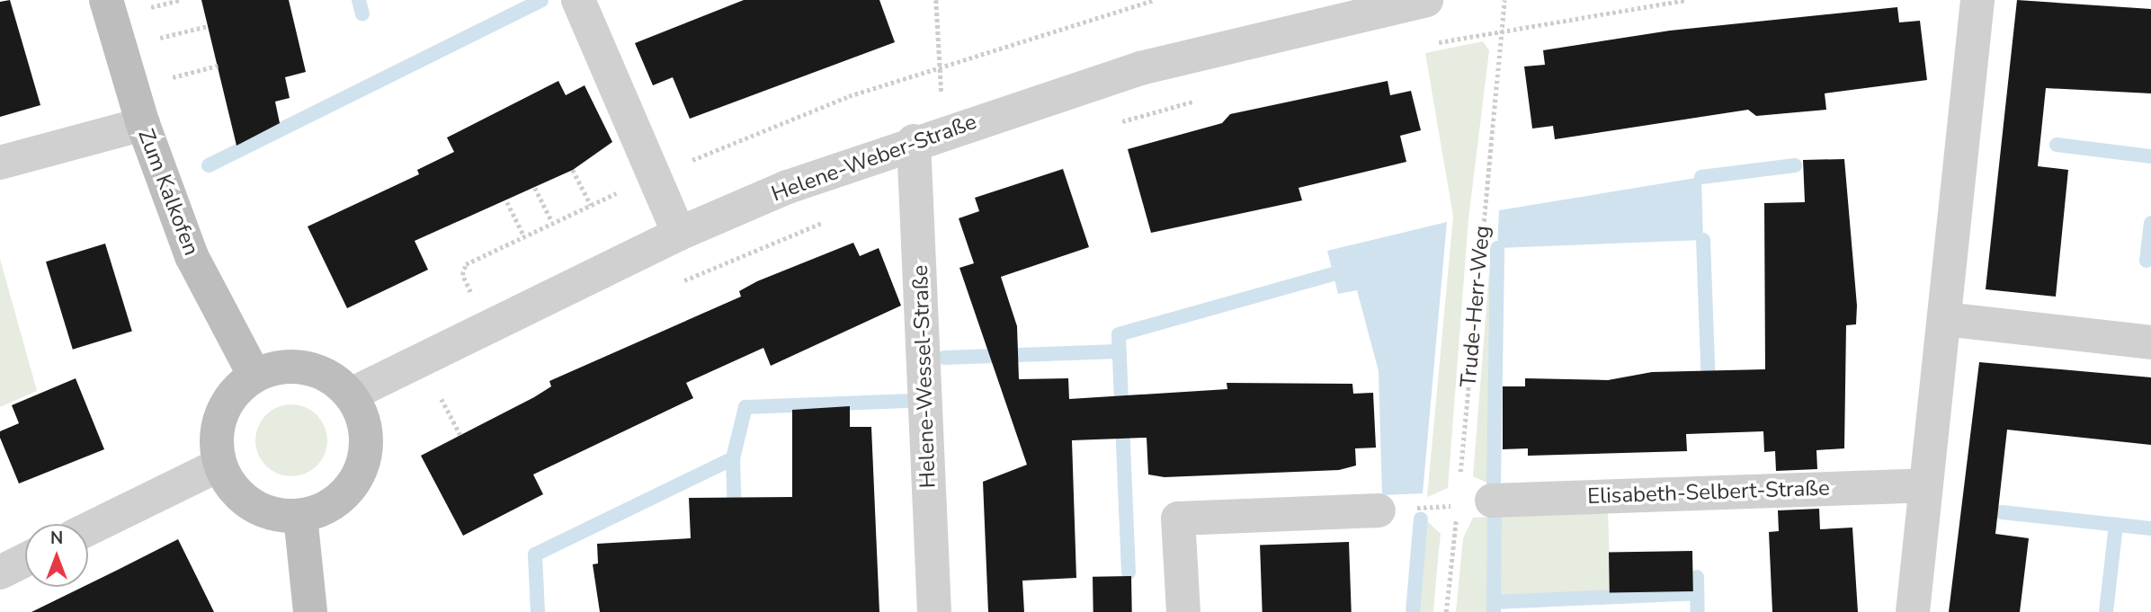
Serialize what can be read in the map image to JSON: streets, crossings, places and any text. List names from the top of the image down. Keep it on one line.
{"streets":{"street":["Helene-Weber-Straße","Zum Kalkofen","Helene-Wessel-Straße","Elisabeth-Selbert-Straße"],"path":["Trude-Herr-Weg"]},"crossings":[["Helene-Weber-Straße","Zum Kalkofen"],["Helene-Weber-Straße","Helene-Wessel-Straße"]],"north":"top"}
